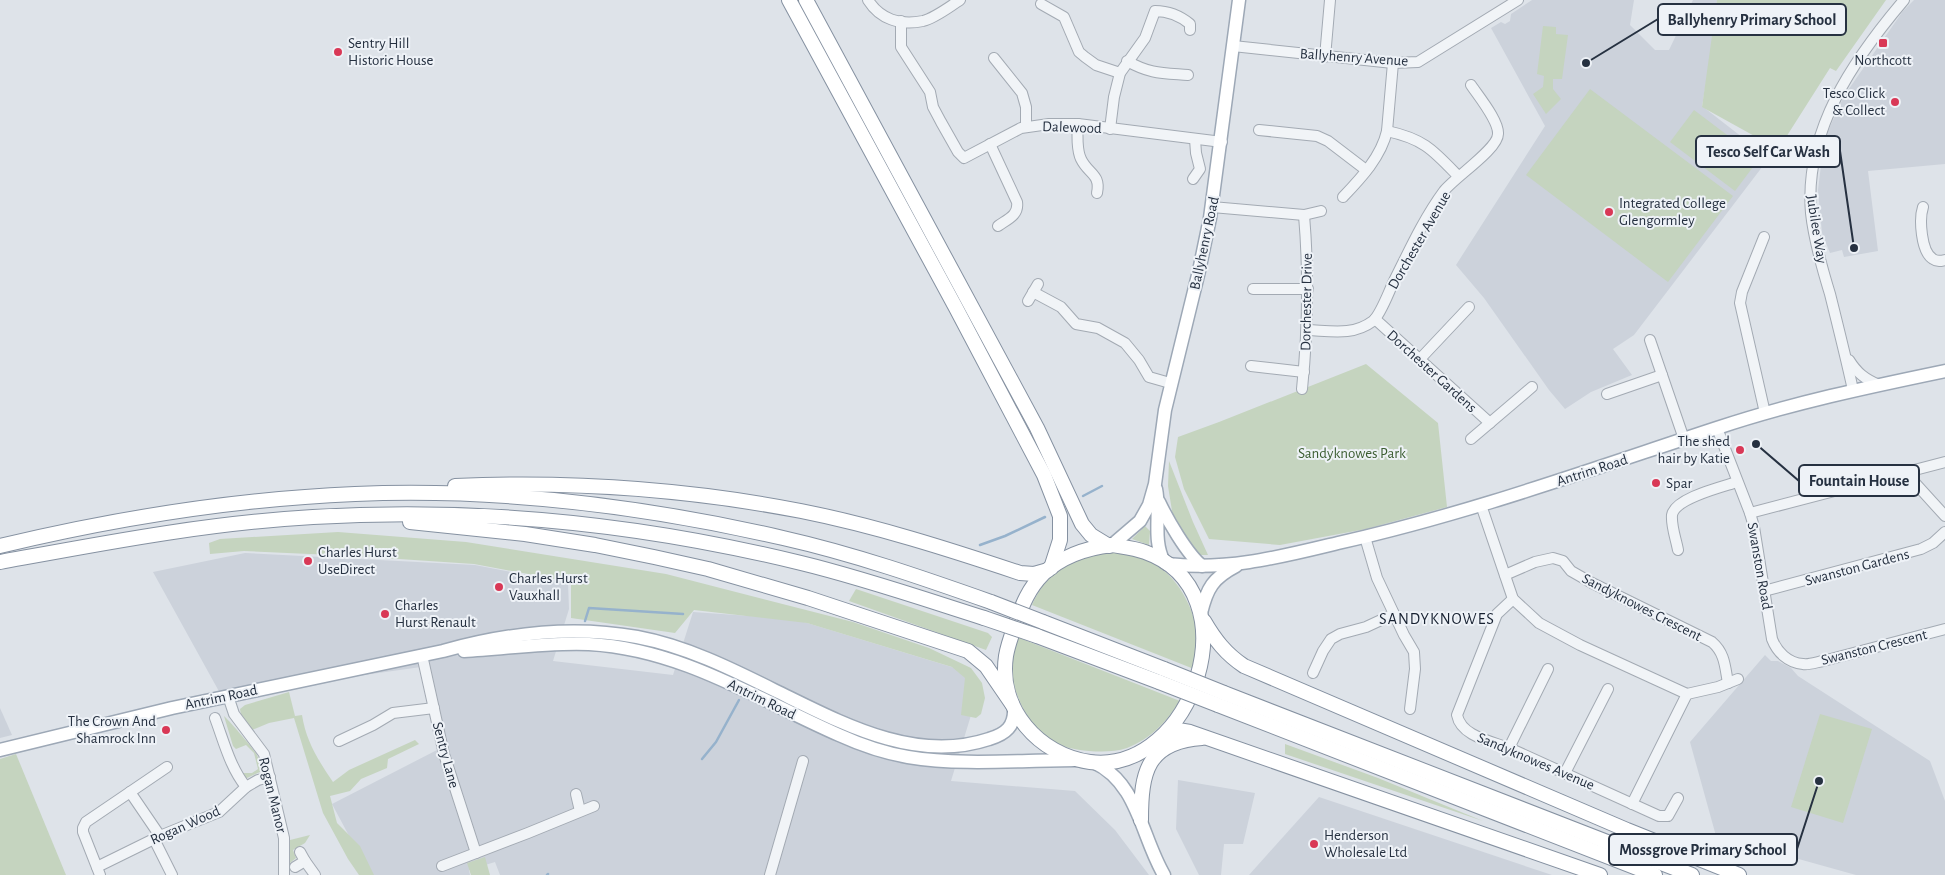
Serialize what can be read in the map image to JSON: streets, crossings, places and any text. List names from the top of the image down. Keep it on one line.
{"streets":{"main road":["Ballyhenry Road","Antrim Road"],"street":["Ballyhenry Avenue","Dalewood","Jubilee Way","Dorchester Avenue","Dorchester Drive","Dorchester Gardens","Swanston Road","Swanston Gardens","Sandyknowes Crescent","Swanston Crescent","Sentry Lane","Sandyknowes Avenue","Rogan Manor","Rogan Wood"]},"crossings":[["Ballyhenry Avenue","Ballyhenry Road"],["Dalewood","Ballyhenry Road"],["Jubilee Way","Antrim Road"],["Dorchester Avenue","Dorchester Gardens"],["Ballyhenry Road","Antrim Road"],["Antrim Road","Swanston Road"],["Antrim Road","Sentry Lane"],["Antrim Road","Rogan Manor"],["Swanston Road","Swanston Gardens"],["Swanston Road","Swanston Crescent"],["Rogan Manor","Rogan Wood"]],"districts":["SANDYKNOWES"],"parks":["Sandyknowes Park"],"places":{"transit":["Northcott"],"other":["Sentry Hill Historic House","Ballyhenry Primary School","Tesco Click & Collect","Integrated College Glengormley","Tesco Self Car Wash","Fountain House","The shed hair by Katie","Spar","Charles Hurst UseDirect","Charles Hurst Vauxhall","Charles Hurst Renault","The Crown And Shamrock Inn","Mossgrove Primary School","Henderson Wholesale Ltd"]}}
